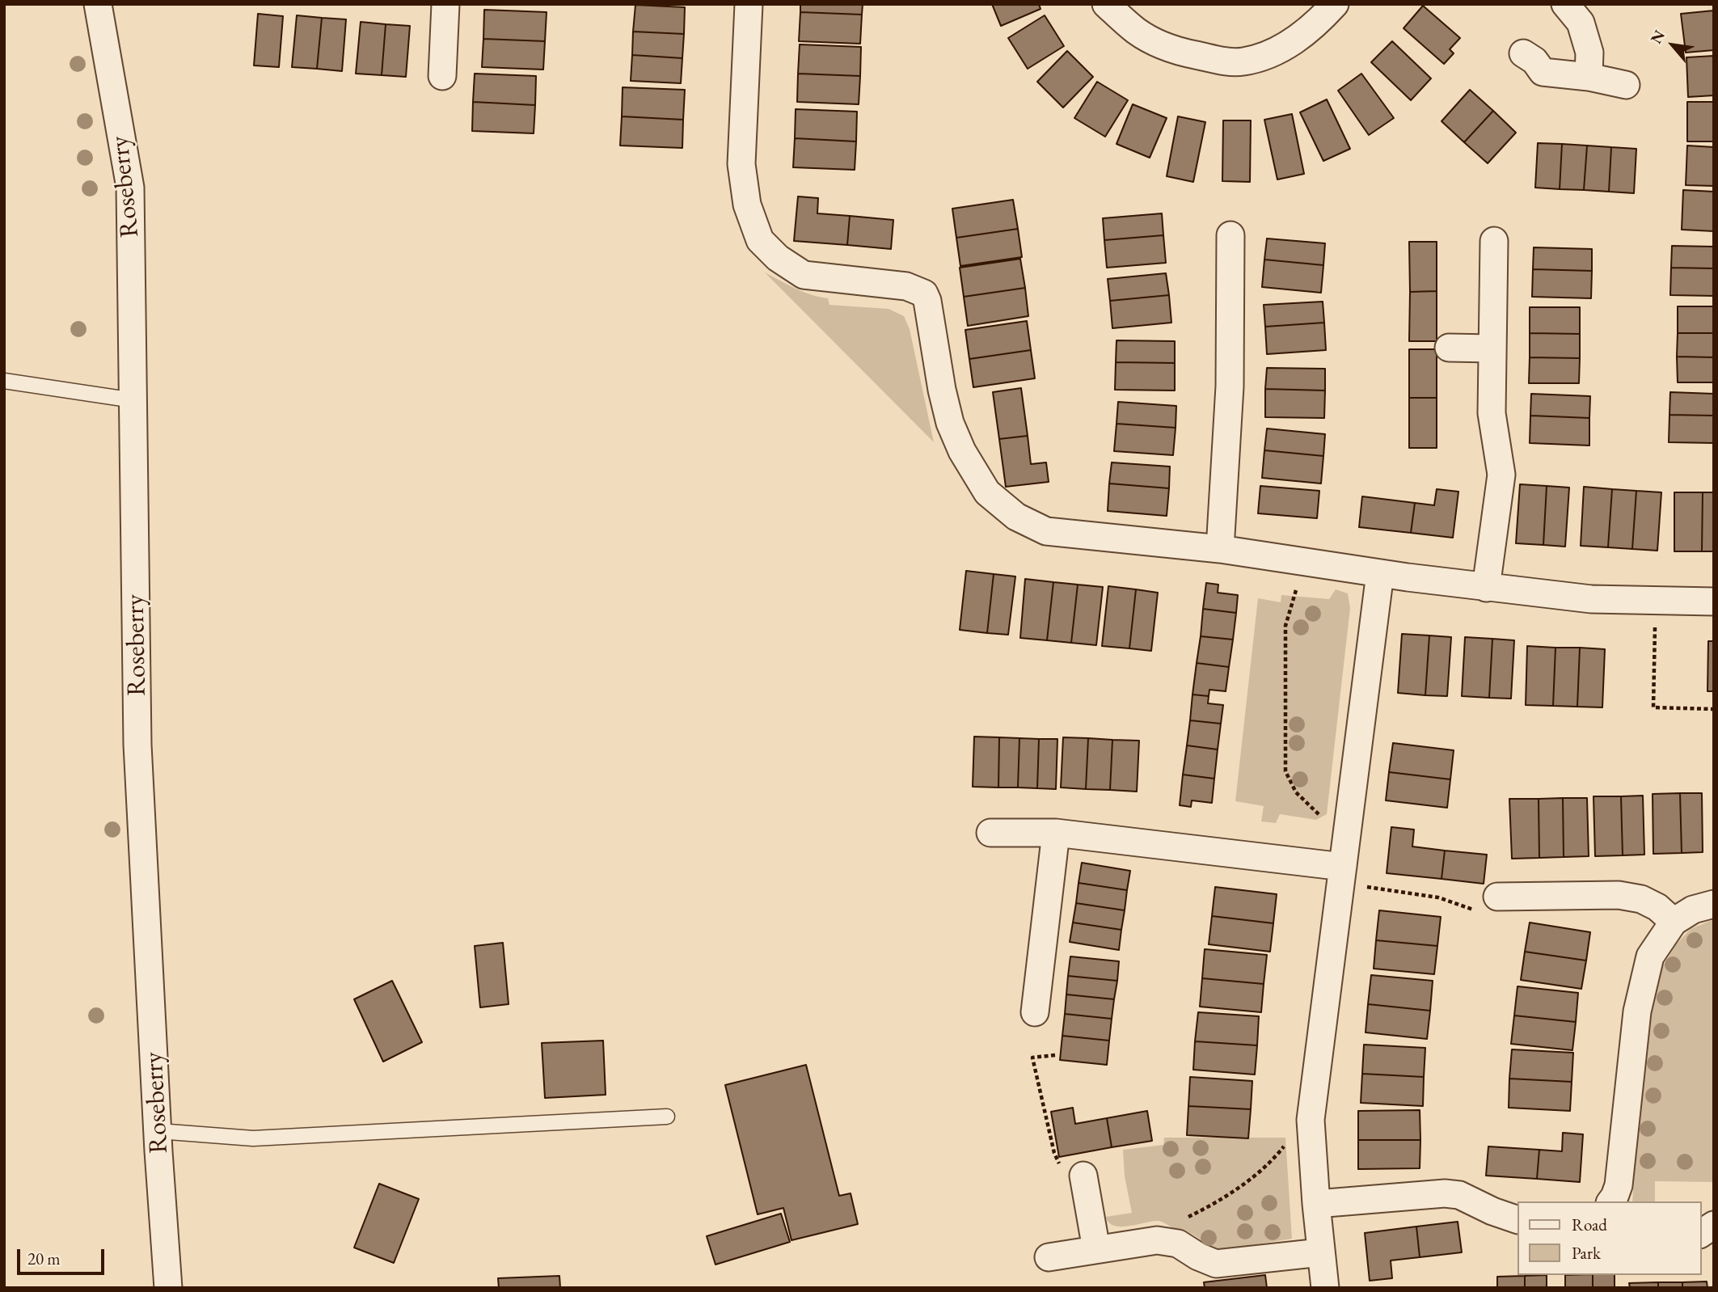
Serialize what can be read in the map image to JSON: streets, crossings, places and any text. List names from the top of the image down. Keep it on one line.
{"streets":{"street":["Roseberry"]},"legend":["Road","Park"],"scale_bar":"20 m","north":"top left"}
